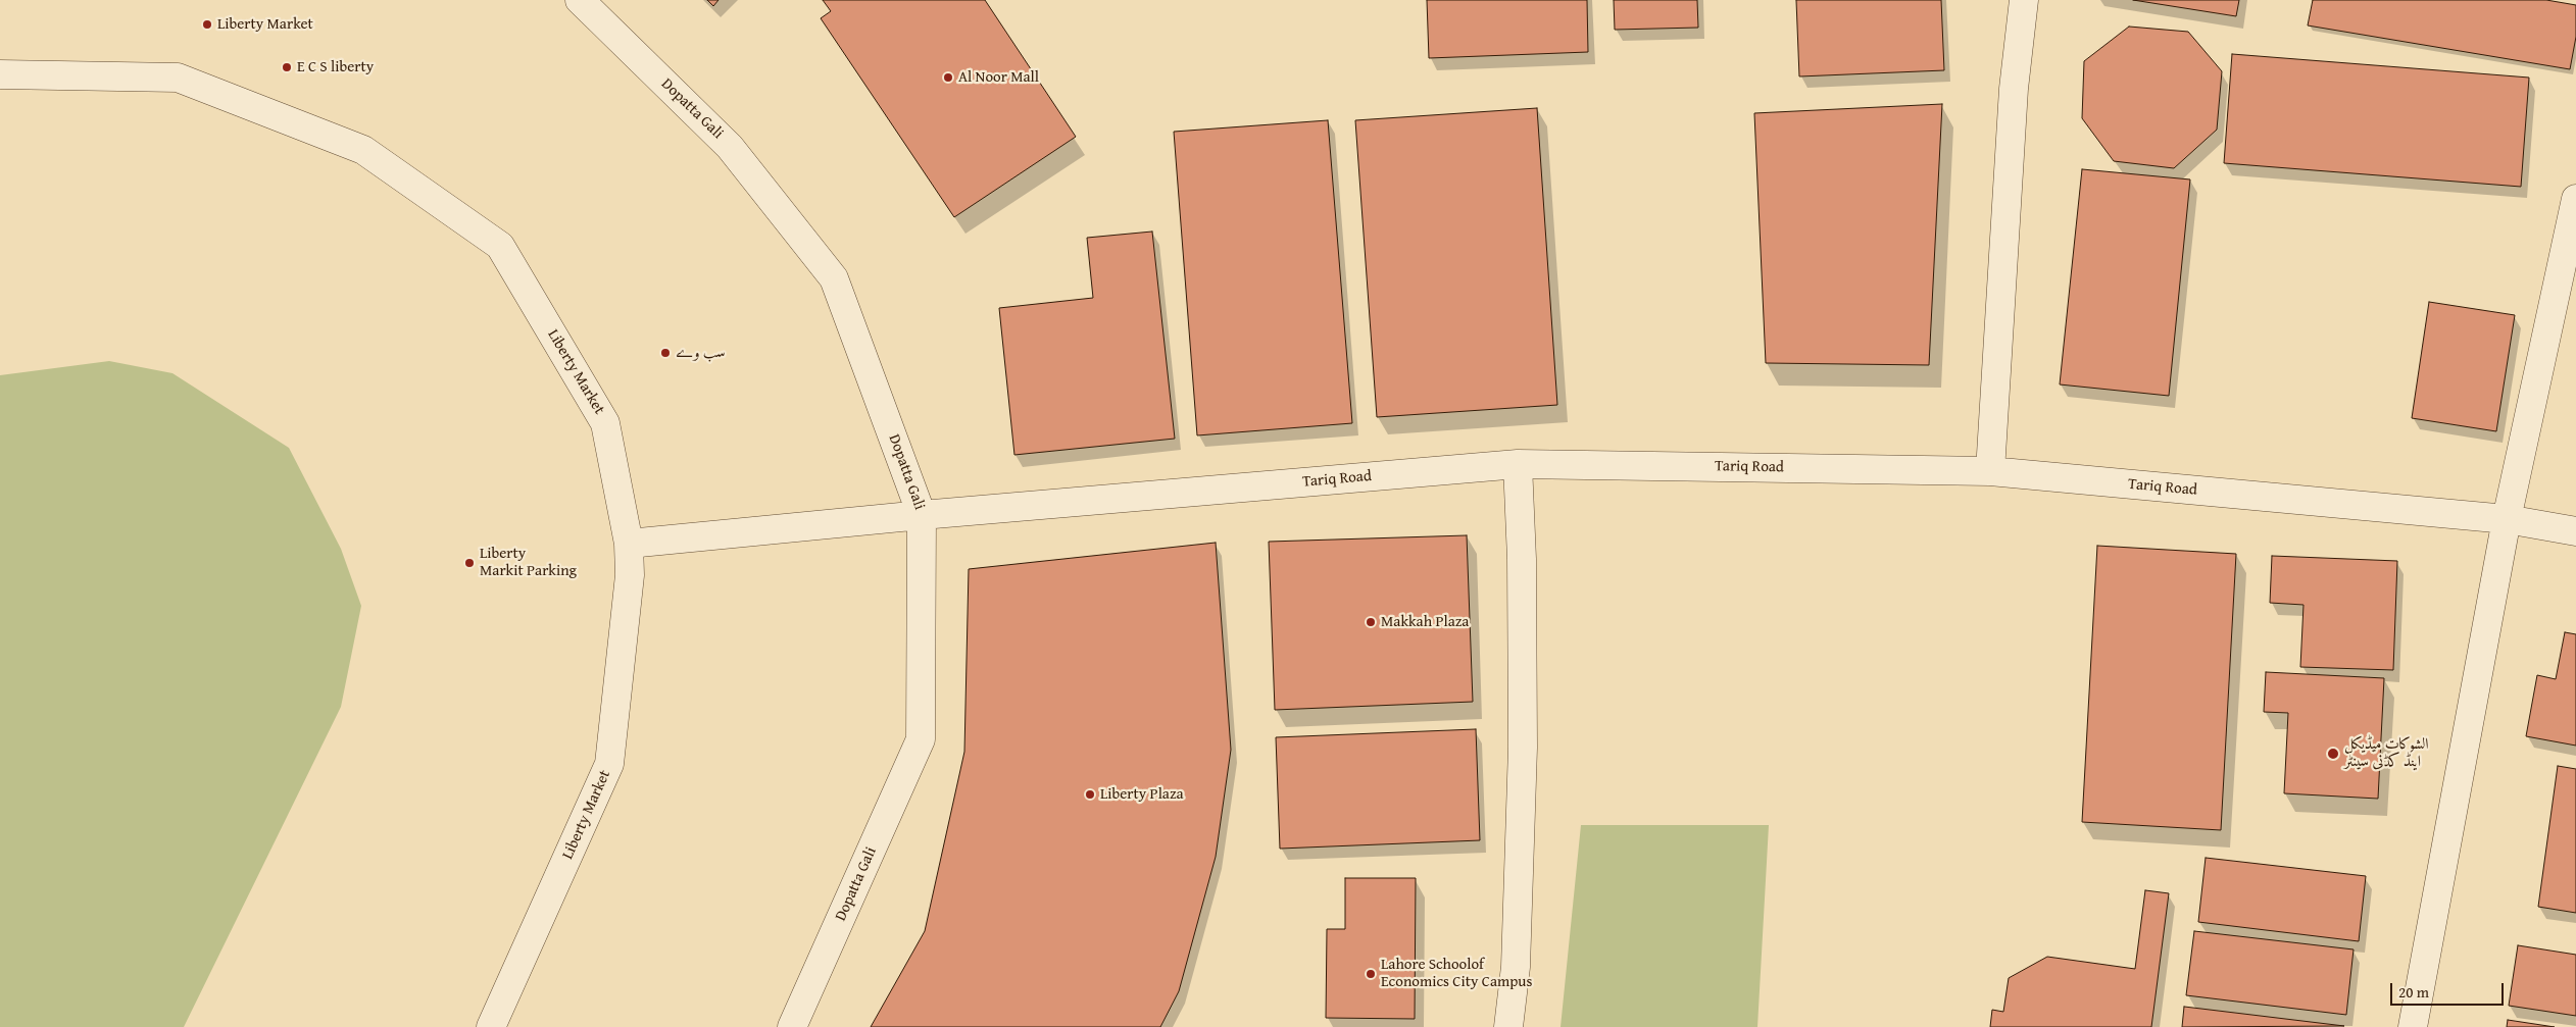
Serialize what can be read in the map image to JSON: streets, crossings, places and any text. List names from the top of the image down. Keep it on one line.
{"streets":{"street":["Dopatta Gali","Liberty Market","Tariq Road"]},"crossings":[["Dopatta Gali","Tariq Road"],["Liberty Market","Tariq Road"]],"places":["Liberty Market","E C S liberty","Al Noor Mall","سب وے","Liberty Markit Parking","Makkah Plaza","الشوکات میڈیکل اینڈ کڈنی سینٹر","Liberty Plaza","Lahore Schoolof Economics City Campus"],"scale_bar":"20 m"}
